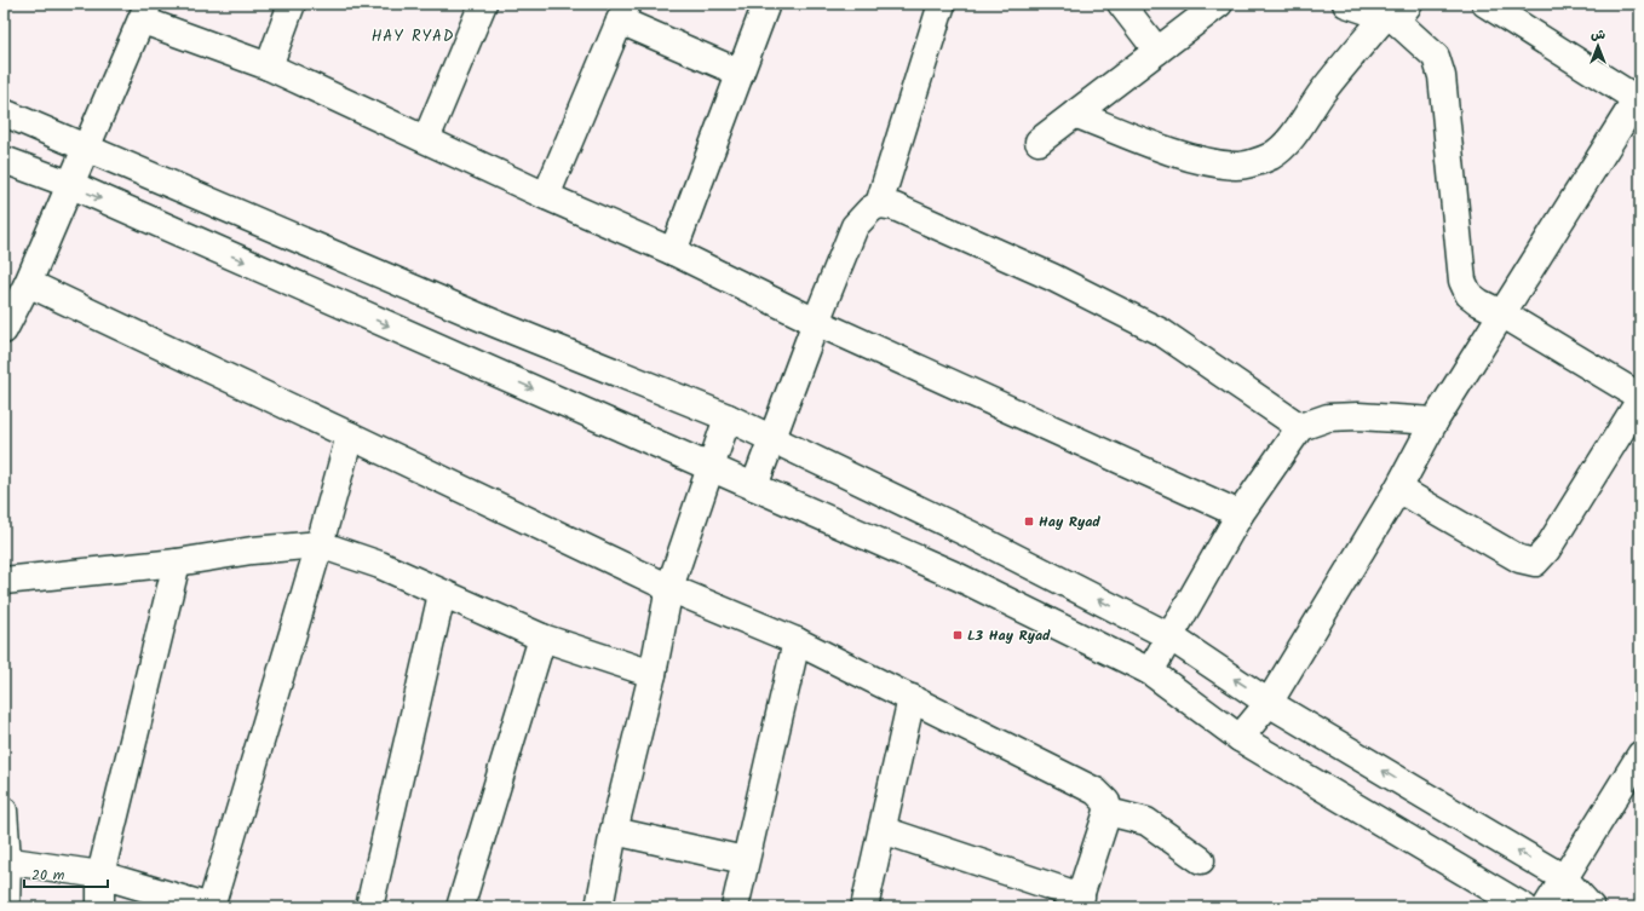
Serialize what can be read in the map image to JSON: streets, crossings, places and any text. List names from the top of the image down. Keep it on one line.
{"districts":["HAY RYAD"],"places":{"transit":["Hay Ryad","L3 Hay Ryad"]},"scale_bar":"20 m","north":"top"}
